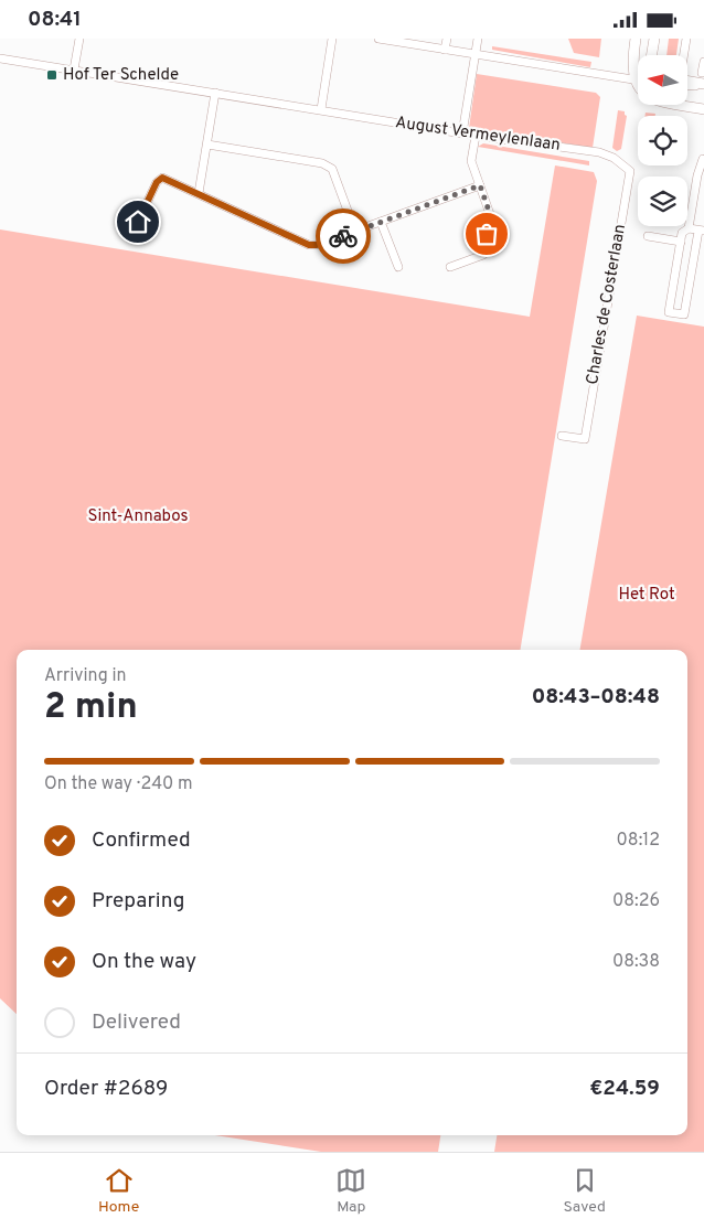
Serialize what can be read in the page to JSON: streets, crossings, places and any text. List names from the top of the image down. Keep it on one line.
{"streets":{"street":["August Vermeylenlaan","Charles de Costerlaan"]},"crossings":[["August Vermeylenlaan","Charles de Costerlaan"]],"parks":["Sint-Annabos","Het Rot"],"places":{"transit":["Hof Ter Schelde"]},"north":"left","page":{"status":"08:41","heading":["2 min","Arriving in","08:43–08:48"],"panel":["Order #2689","€24.59"],"bar":"On the way · 240 m","list":[["Confirmed","08:12"],["Preparing","08:26"],["On the way","08:38"],"Delivered"],"tabs":["Home","Map","Saved"]}}
